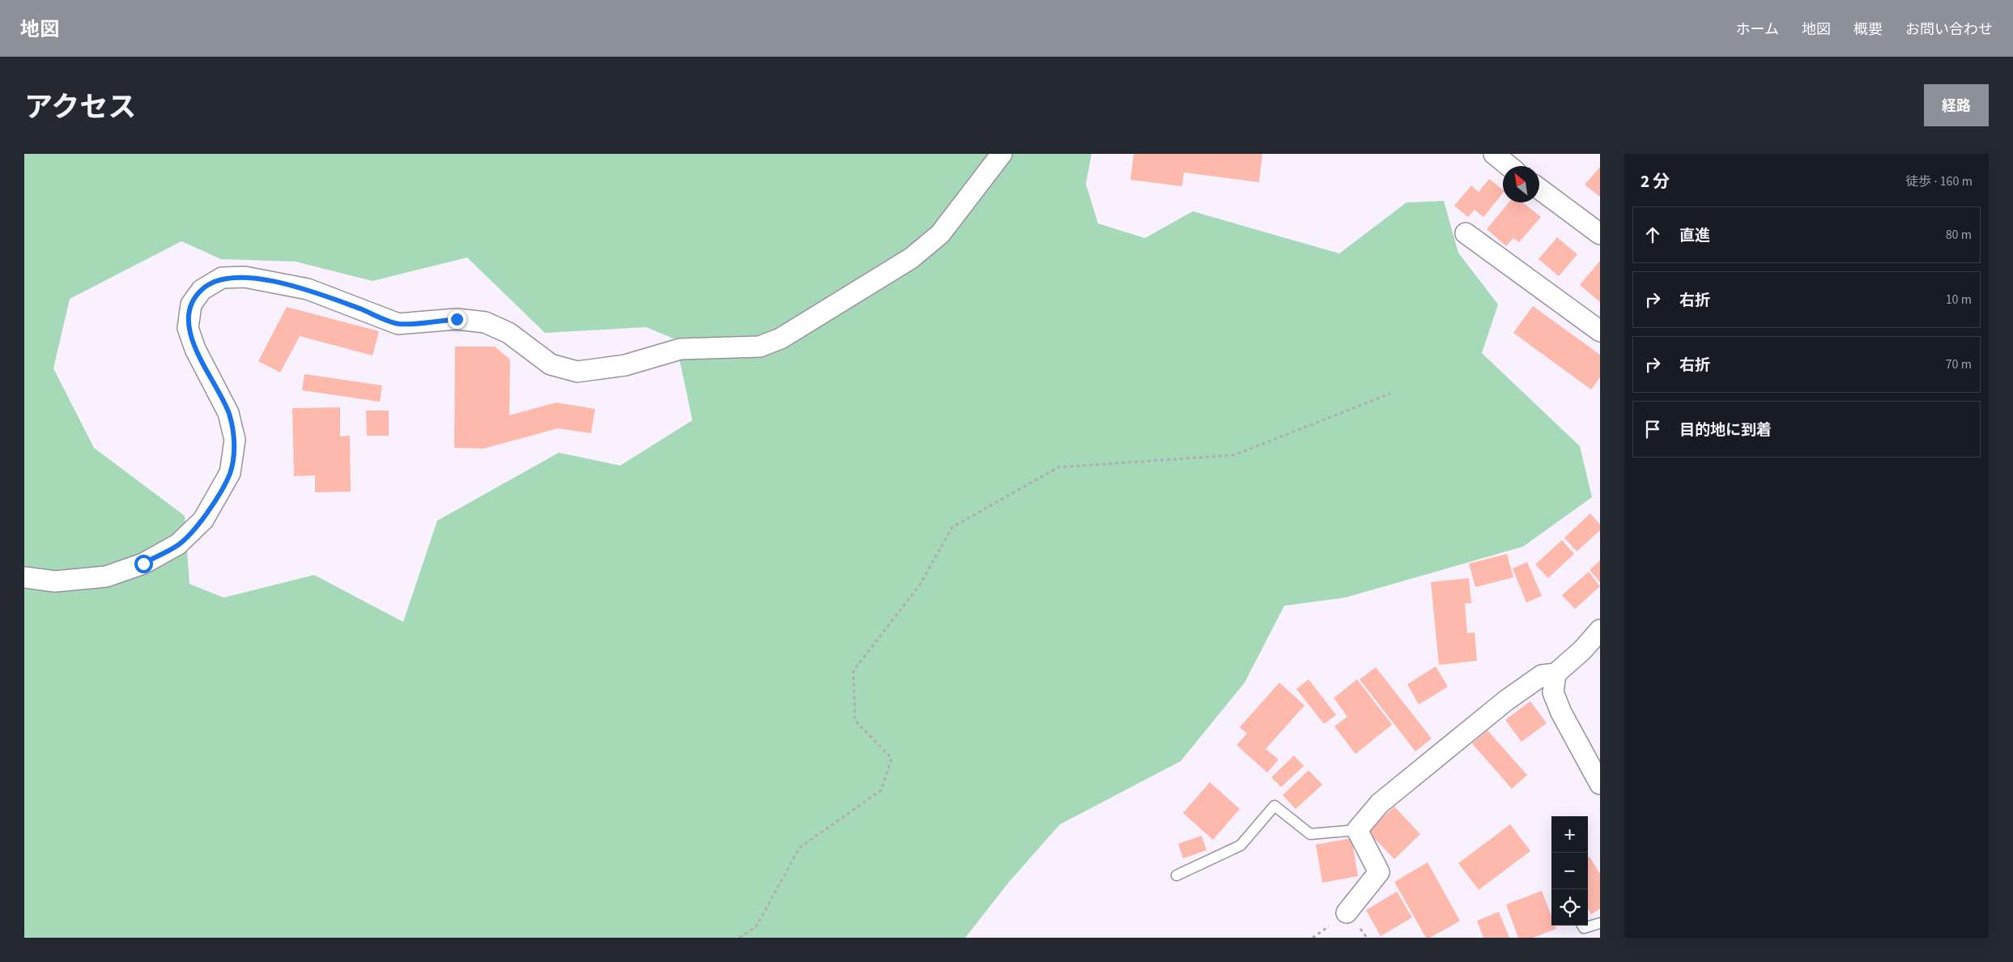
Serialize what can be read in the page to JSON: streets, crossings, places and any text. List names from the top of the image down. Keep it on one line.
{"north":"top left","page":{"header":"地図","nav":["ホーム","地図","概要","お問い合わせ"],"title":"アクセス","buttons":"経路","heading":["2 分","徒歩 · 160 m"],"list":[["直進","80 m"],["右折","10 m"],["右折","70 m"],"目的地に到着"],"map_buttons":["+","−"]}}
